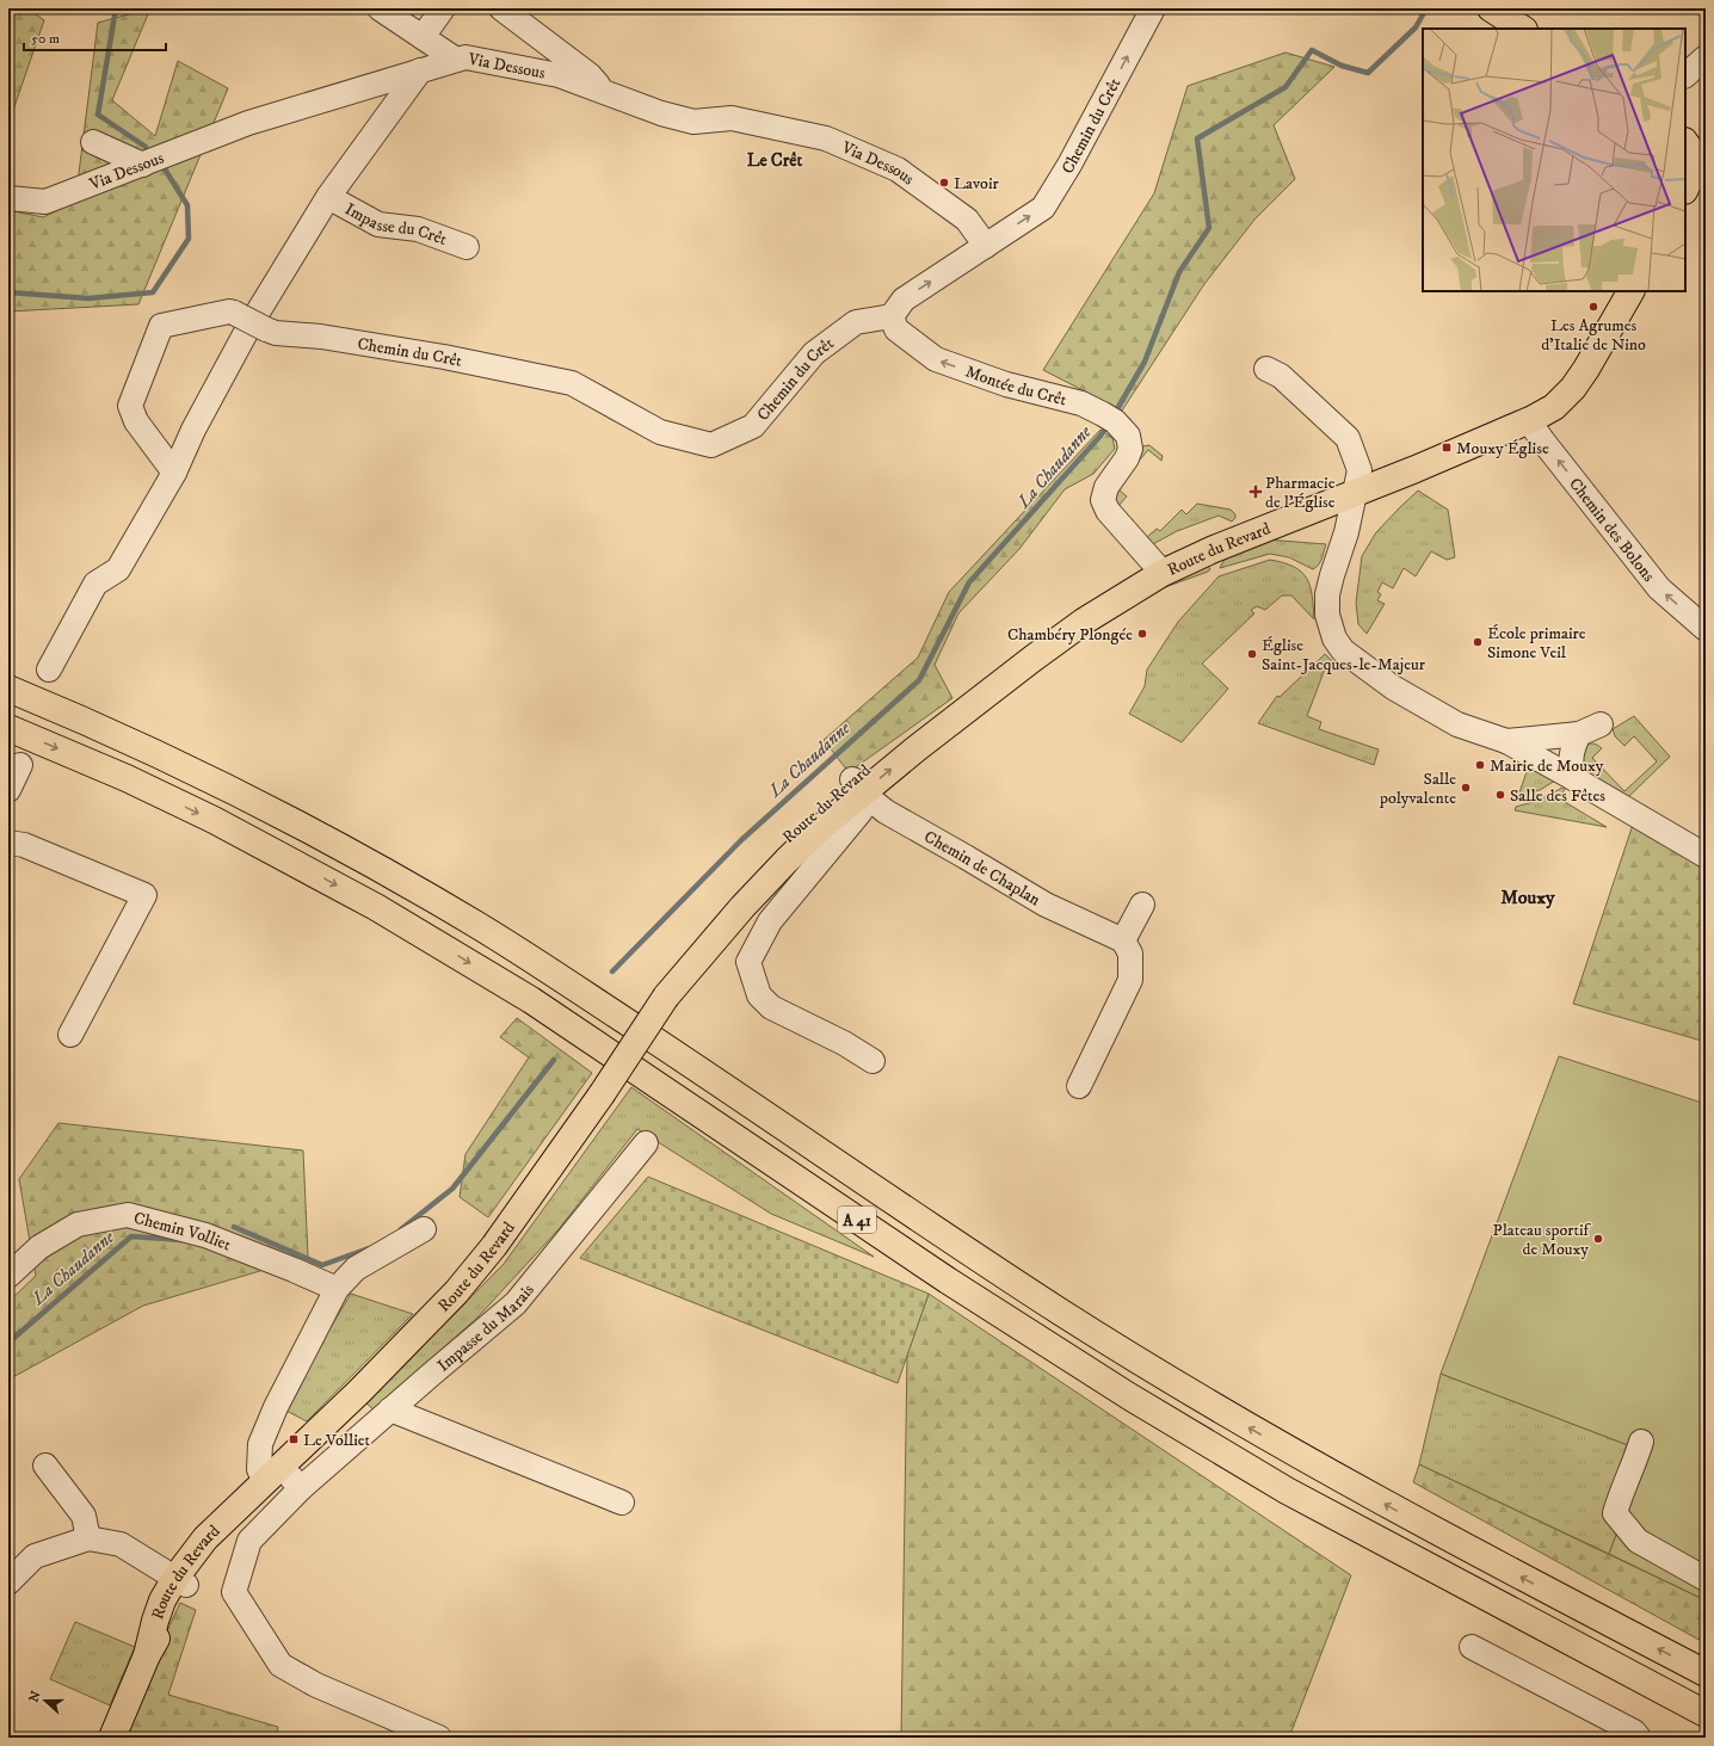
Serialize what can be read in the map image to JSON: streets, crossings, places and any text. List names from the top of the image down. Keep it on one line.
{"streets":{"main road":["Route du Revard","A 41"],"street":["Via Dessous","Chemin du Crêt","Impasse du Crêt","Montée du Crêt","Chemin des Bolons","Chemin de Chaplan","Chemin Volliet","Impasse du Marais"]},"crossings":[["Via Dessous","Chemin du Crêt"],["Chemin du Crêt","Montée du Crêt"],["Montée du Crêt","Route du Revard"],["Chemin des Bolons","Route du Revard"],["Route du Revard","Chemin de Chaplan"]],"one_way":["Montée du Crêt"],"districts":["Le Crêt","Mouxy"],"water":["La Chaudanne"],"places":{"other":["Lavoir","Les Agrumes d'Italie de Nino","Chambéry Plongée","École primaire Simone Veil","Église Saint-Jacques-le-Majeur","Mairie de Mouxy","Salle polyvalente","Salle des Fêtes","Plateau sportif de Mouxy"],"transit":["Mouxy Église","Le Volliet"],"health":["Pharmacie de l'Église"]},"scale_bar":"50 m","north":"left"}
